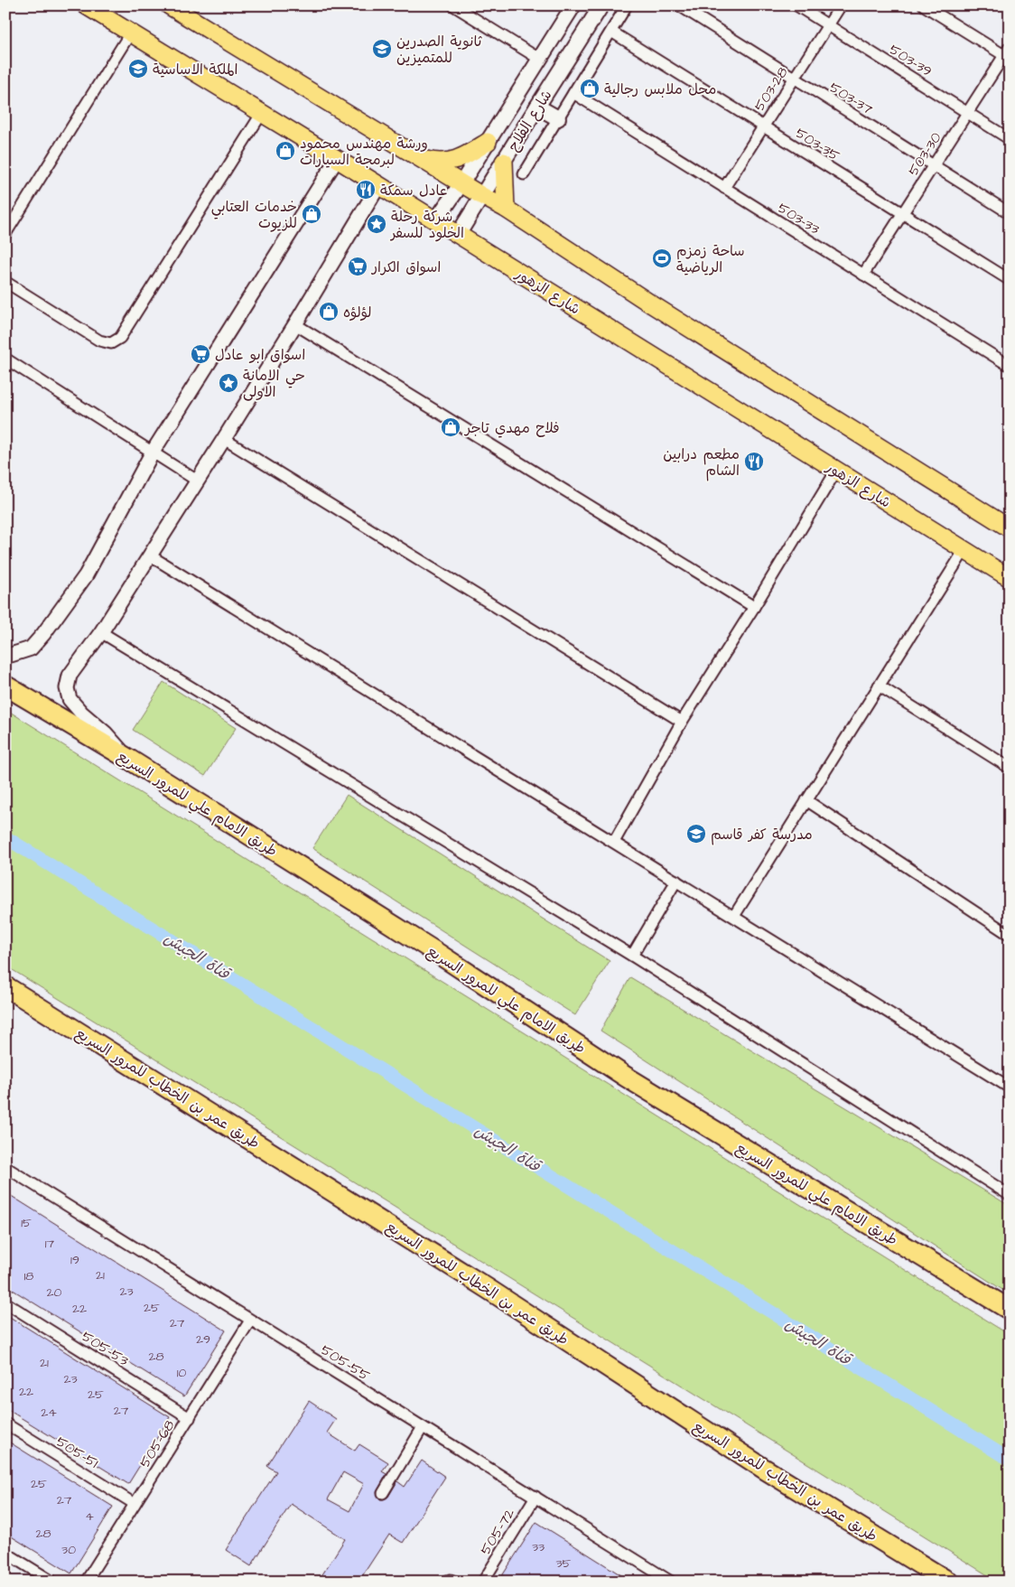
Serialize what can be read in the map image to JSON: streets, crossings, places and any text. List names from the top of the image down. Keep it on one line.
{"streets":{"highway":["طريق الامام علي للمرور السريع","طريق عمر بن الخطاب للمرور السريع"],"main road":["شارع الفلاح","شارع الزهور"],"street":["503-39","503-28","503-37","503-35","503-30","503-33","505-53","505-55","505-68","505-51","505-72"]},"crossings":[["503-39","503-28"],["503-39","503-30"],["503-28","503-37"],["503-28","503-35"],["503-28","503-33"],["503-37","503-30"],["شارع الفلاح","شارع الزهور"],["503-35","503-30"],["503-30","503-33"],["505-53","505-68"],["505-55","505-68"],["505-55","505-72"],["505-68","505-51"]],"water":["قناة الجيش"],"places":{"school or university":["ثانوية الصدرين للمتميزين","الملكة الاساسية","مدرسة كفر قاسم"],"shop":["محل ملابس رجالية","ورشة مهندس محمود لبرمجة السيارات","خدمات العتابي للزيوت","لؤلؤه","فلاح مهدي تاجر"],"restaurant":["عادل سمكة","مطعم درابين الشام"],"place":["شركة رحلة الخلود للسفر","حي الامانة الاولى"],"sports":["ساحة زمزم الرياضية"],"supermarket":["اسواق الكرار","اسواق ابو عادل"]},"house_numbers":["15","17","19","21","18","23","20","25","22","27","29","28","21","10","23","22","25","27","24","25","27","4","28","33","30","35"]}
